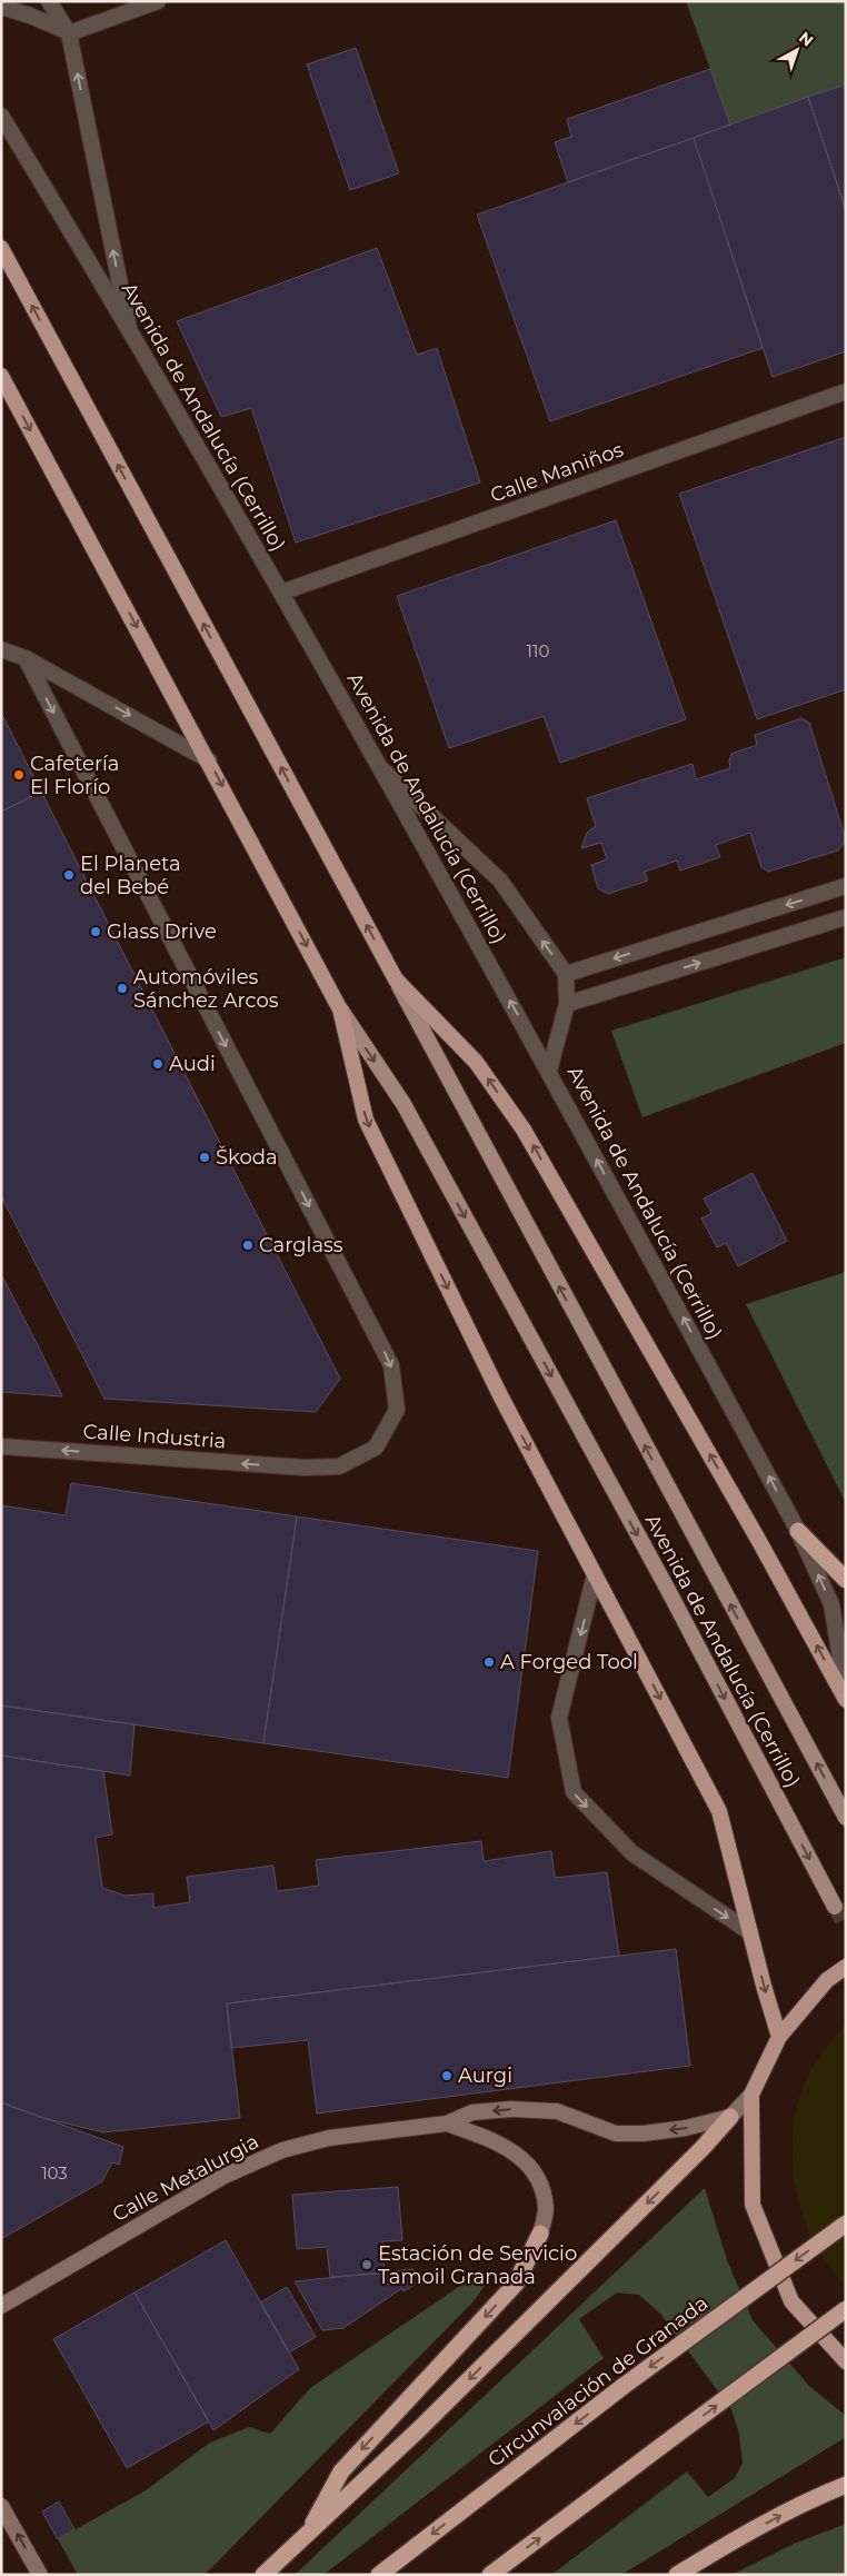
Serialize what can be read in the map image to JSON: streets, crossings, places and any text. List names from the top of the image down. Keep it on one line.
{"streets":{"highway":["Avenida de Andalucía (Cerrillo)","Circunvalación de Granada"],"main road":["Calle Metalurgia"],"street":["Calle Maniños","Calle Industria"]},"crossings":[["Avenida de Andalucía (Cerrillo)","Calle Maniños"]],"one_way":["Calle Metalurgia"],"places":["Cafetería El Florío","El Planeta del Bebé","Glass Drive","Automóviles Sánchez Arcos","Audi","Škoda","Carglass","A Forged Tool","Aurgi","Estación de Servicio Tamoil Granada"],"house_numbers":["110","103"],"north":"top right"}
